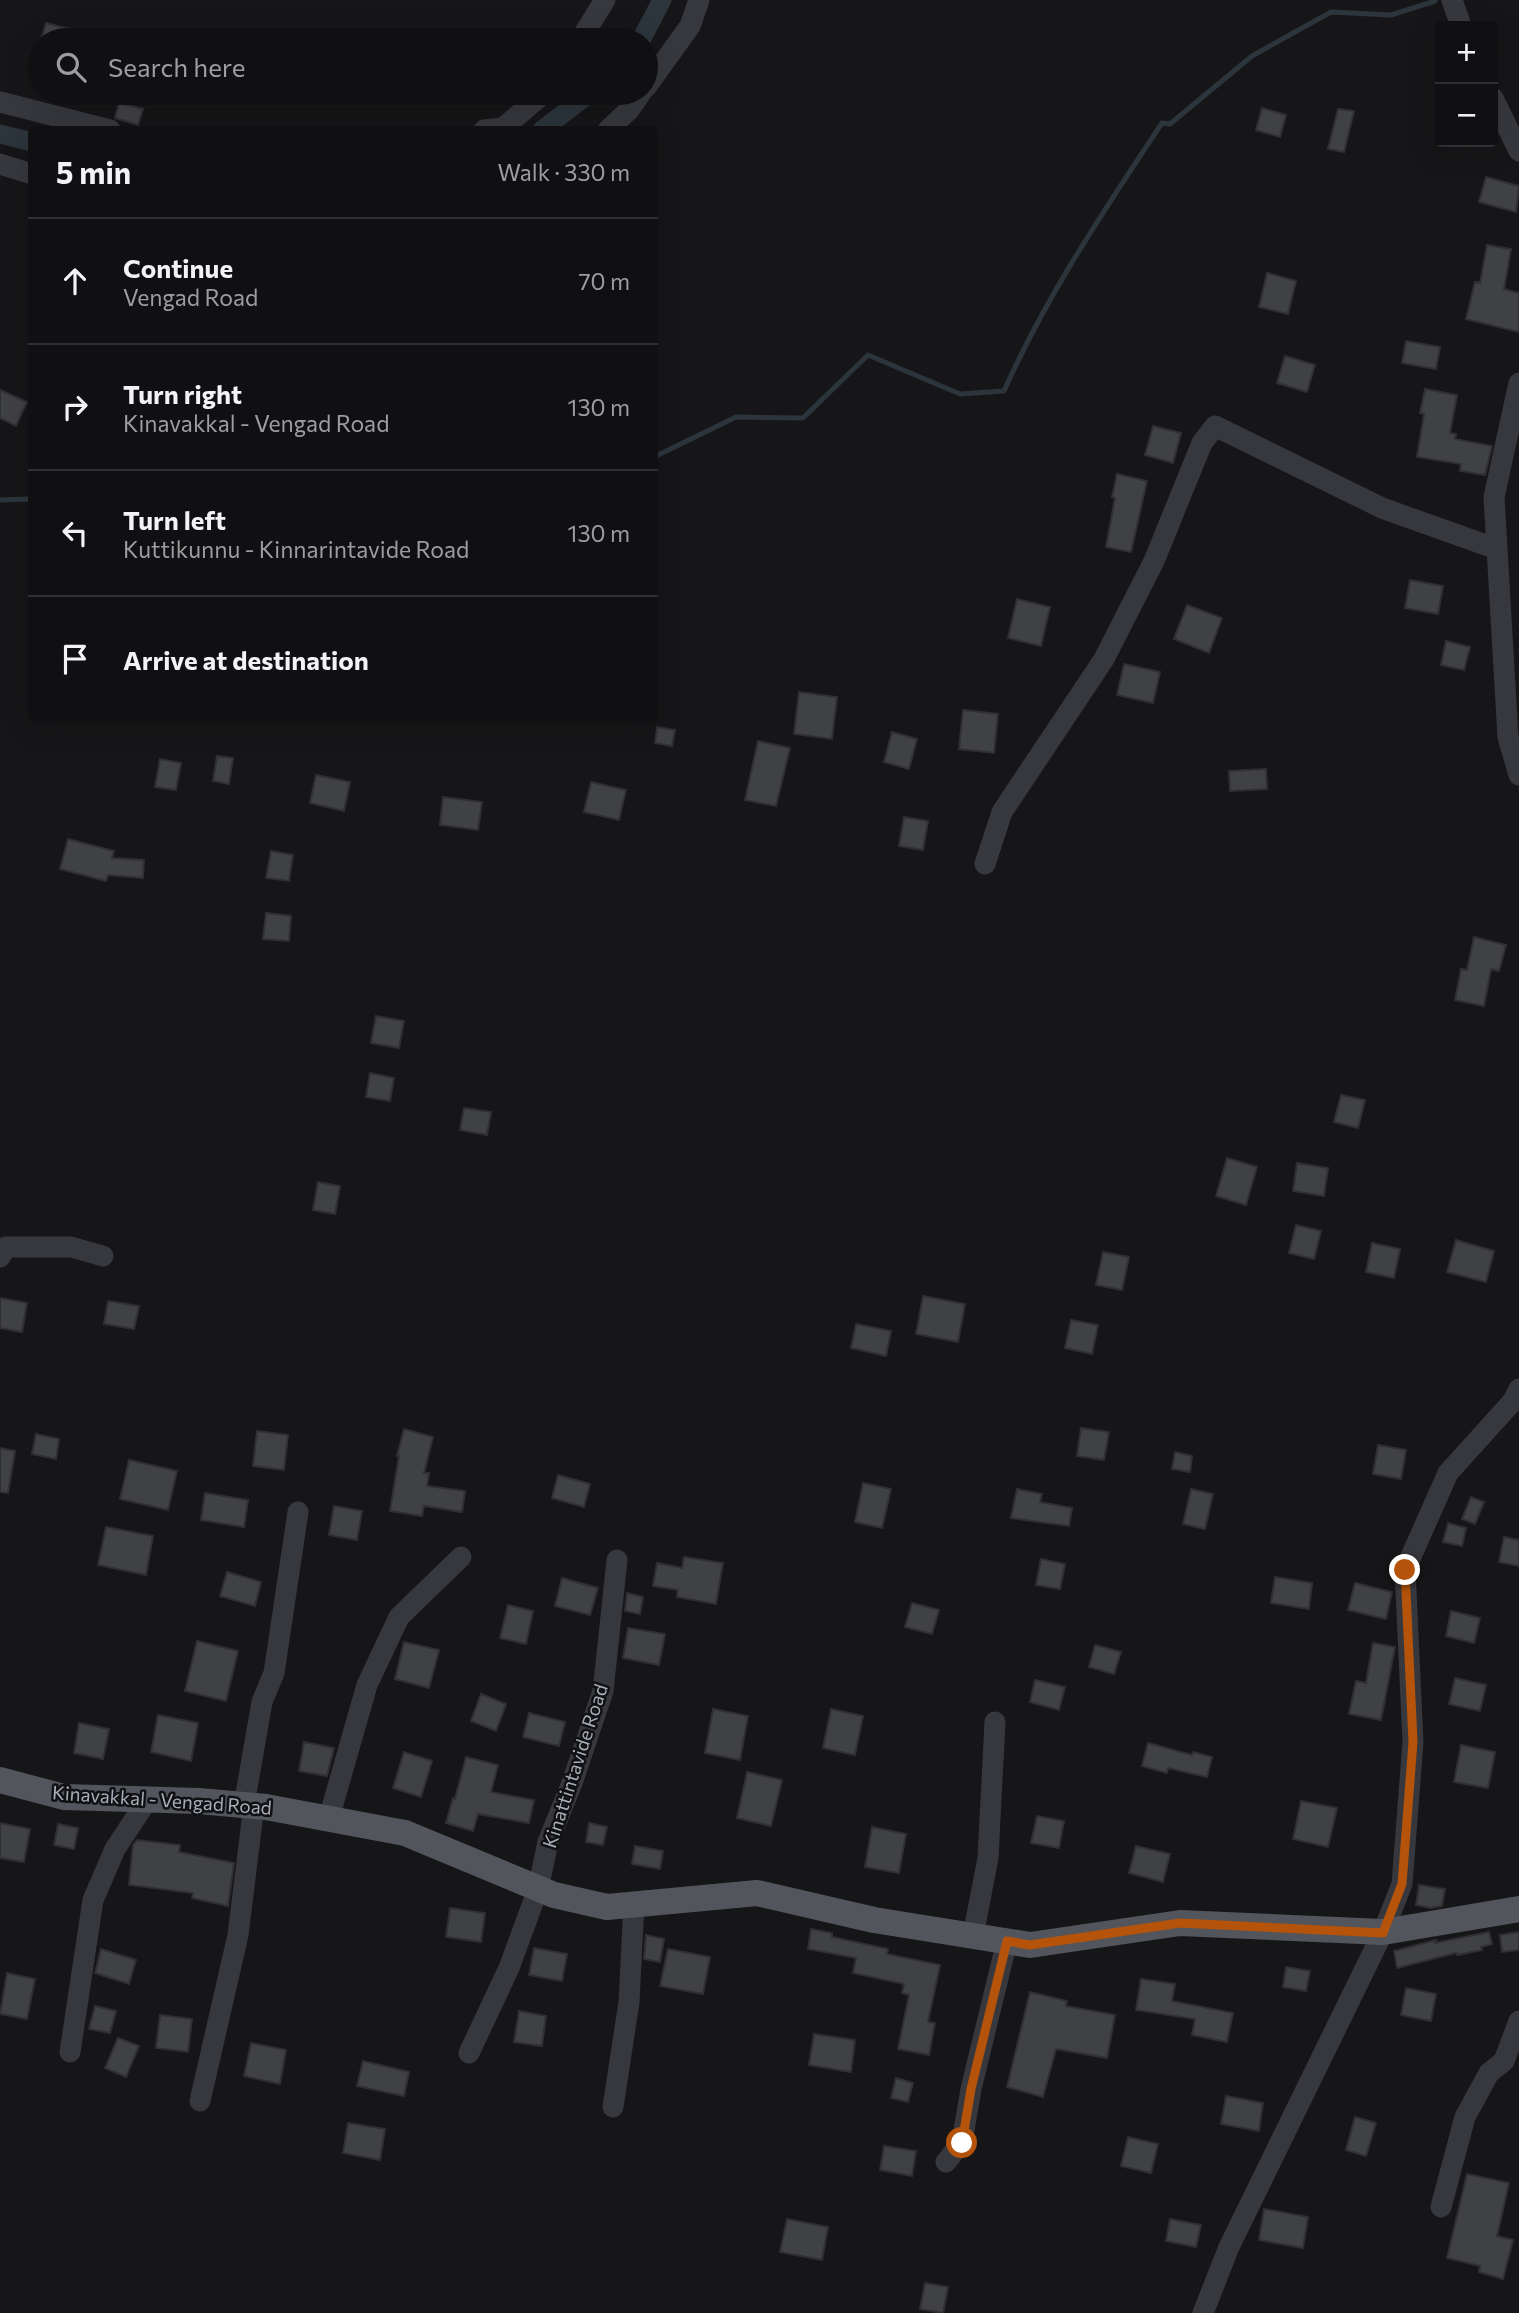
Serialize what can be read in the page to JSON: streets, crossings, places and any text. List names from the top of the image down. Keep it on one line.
{"streets":{"main road":["Kinavakkal - Vengad Road"],"street":["Kinattintavide Road"]},"crossings":[["Kinattintavide Road","Kinavakkal - Vengad Road"]],"page":{"map_buttons":["+","−"],"search":"Search here","heading":["5 min","Walk · 330 m"],"list":[["Continue","Vengad Road","70 m"],["Turn right","Kinavakkal - Vengad Road","130 m"],["Turn left","Kuttikunnu - Kinnarintavide Road","130 m"],"Arrive at destination"]}}
